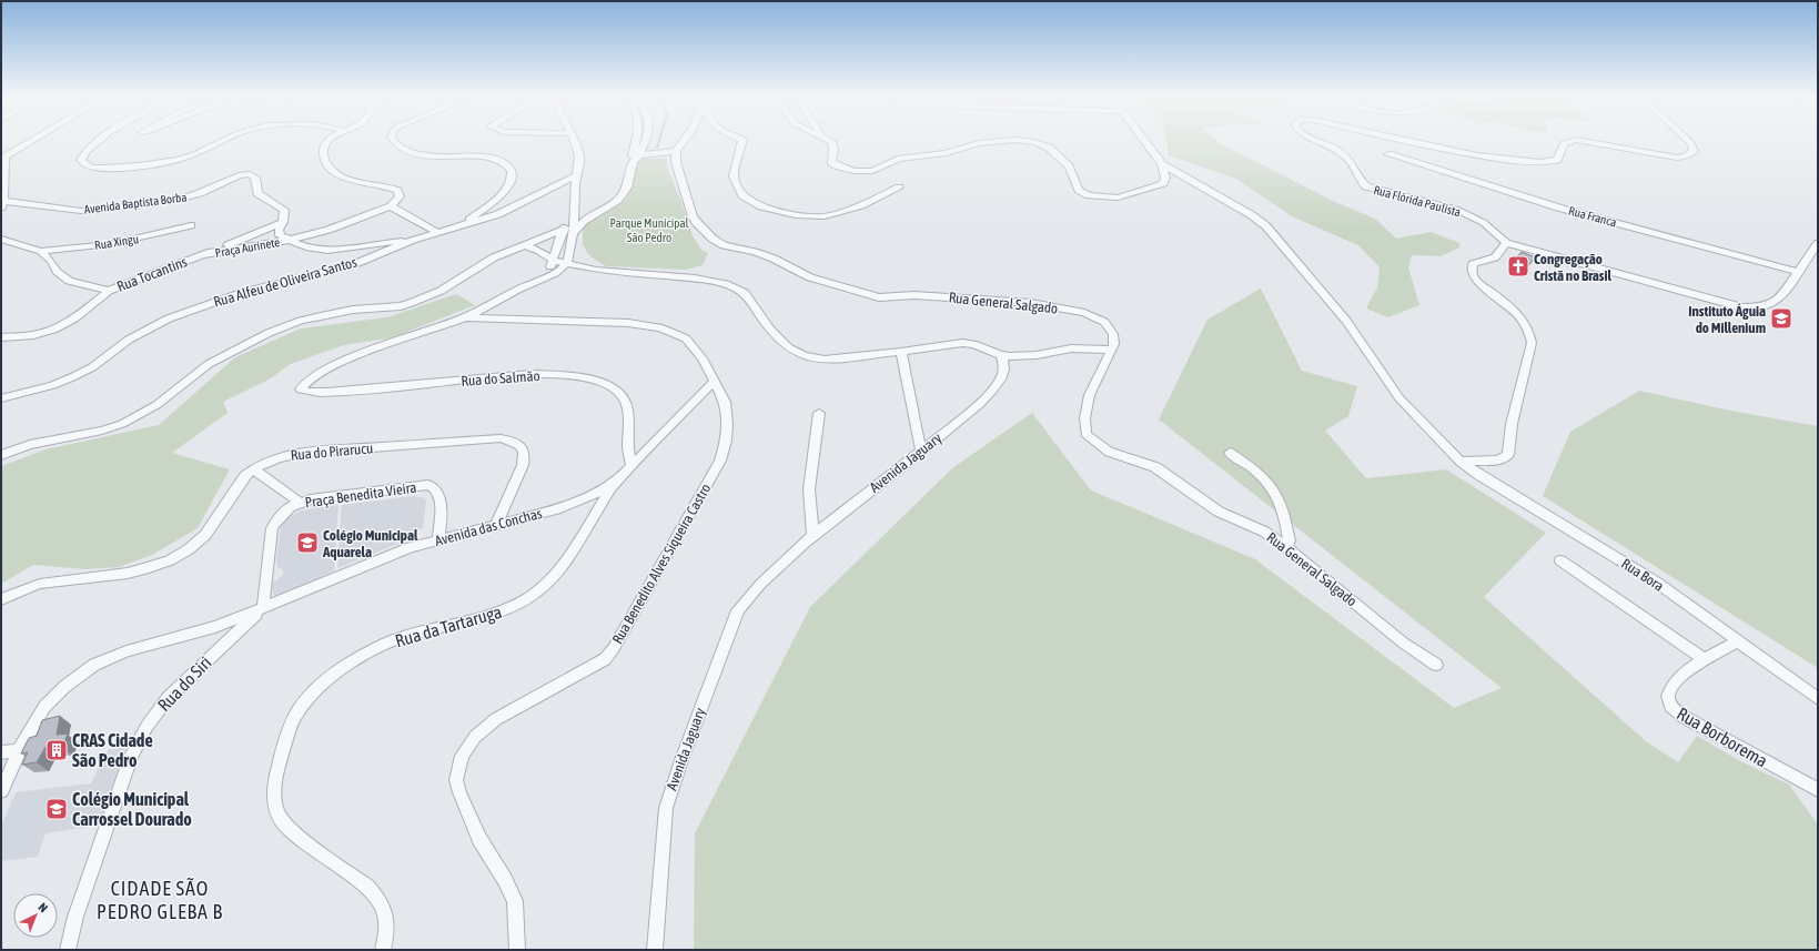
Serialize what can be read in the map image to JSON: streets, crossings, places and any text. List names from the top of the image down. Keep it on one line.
{"streets":{"street":["Rua Flórida Paulista","Avenida Baptista Borba","Rua Franca","Rua Xingu","Praça Aurinete","Rua Tocantins","Rua Alfeu de Oliveira Santos","Rua General Salgado","Rua do Salmão","Rua do Pirarucu","Avenida Jaguary","Praça Benedita Vieira","Avenida das Conchas","Rua Benedito Alves Siqueira Castro","Rua Bora","Rua da Tartaruga","Rua do Siri","Rua Borborema"]},"crossings":[["Avenida Baptista Borba","Praça Aurinete"],["Avenida Baptista Borba","Rua Tocantins"],["Praça Aurinete","Rua Tocantins"],["Rua do Salmão","Avenida das Conchas"],["Rua do Pirarucu","Avenida das Conchas"],["Praça Benedita Vieira","Avenida das Conchas"],["Praça Benedita Vieira","Rua do Siri"],["Avenida das Conchas","Rua Benedito Alves Siqueira Castro"],["Avenida das Conchas","Rua da Tartaruga"],["Avenida das Conchas","Rua do Siri"],["Rua Bora","Rua Borborema"]],"districts":["CIDADE SÃO PEDRO GLEBA B"],"parks":["Parque Municipal São Pedro"],"places":{"church":["Congregação Cristã no Brasil"],"school or university":["Instituto Águia do Millenium","Colégio Municipal Aquarela","Colégio Municipal Carrossel Dourado"],"building":["CRAS Cidade São Pedro"]},"north":"top right"}
